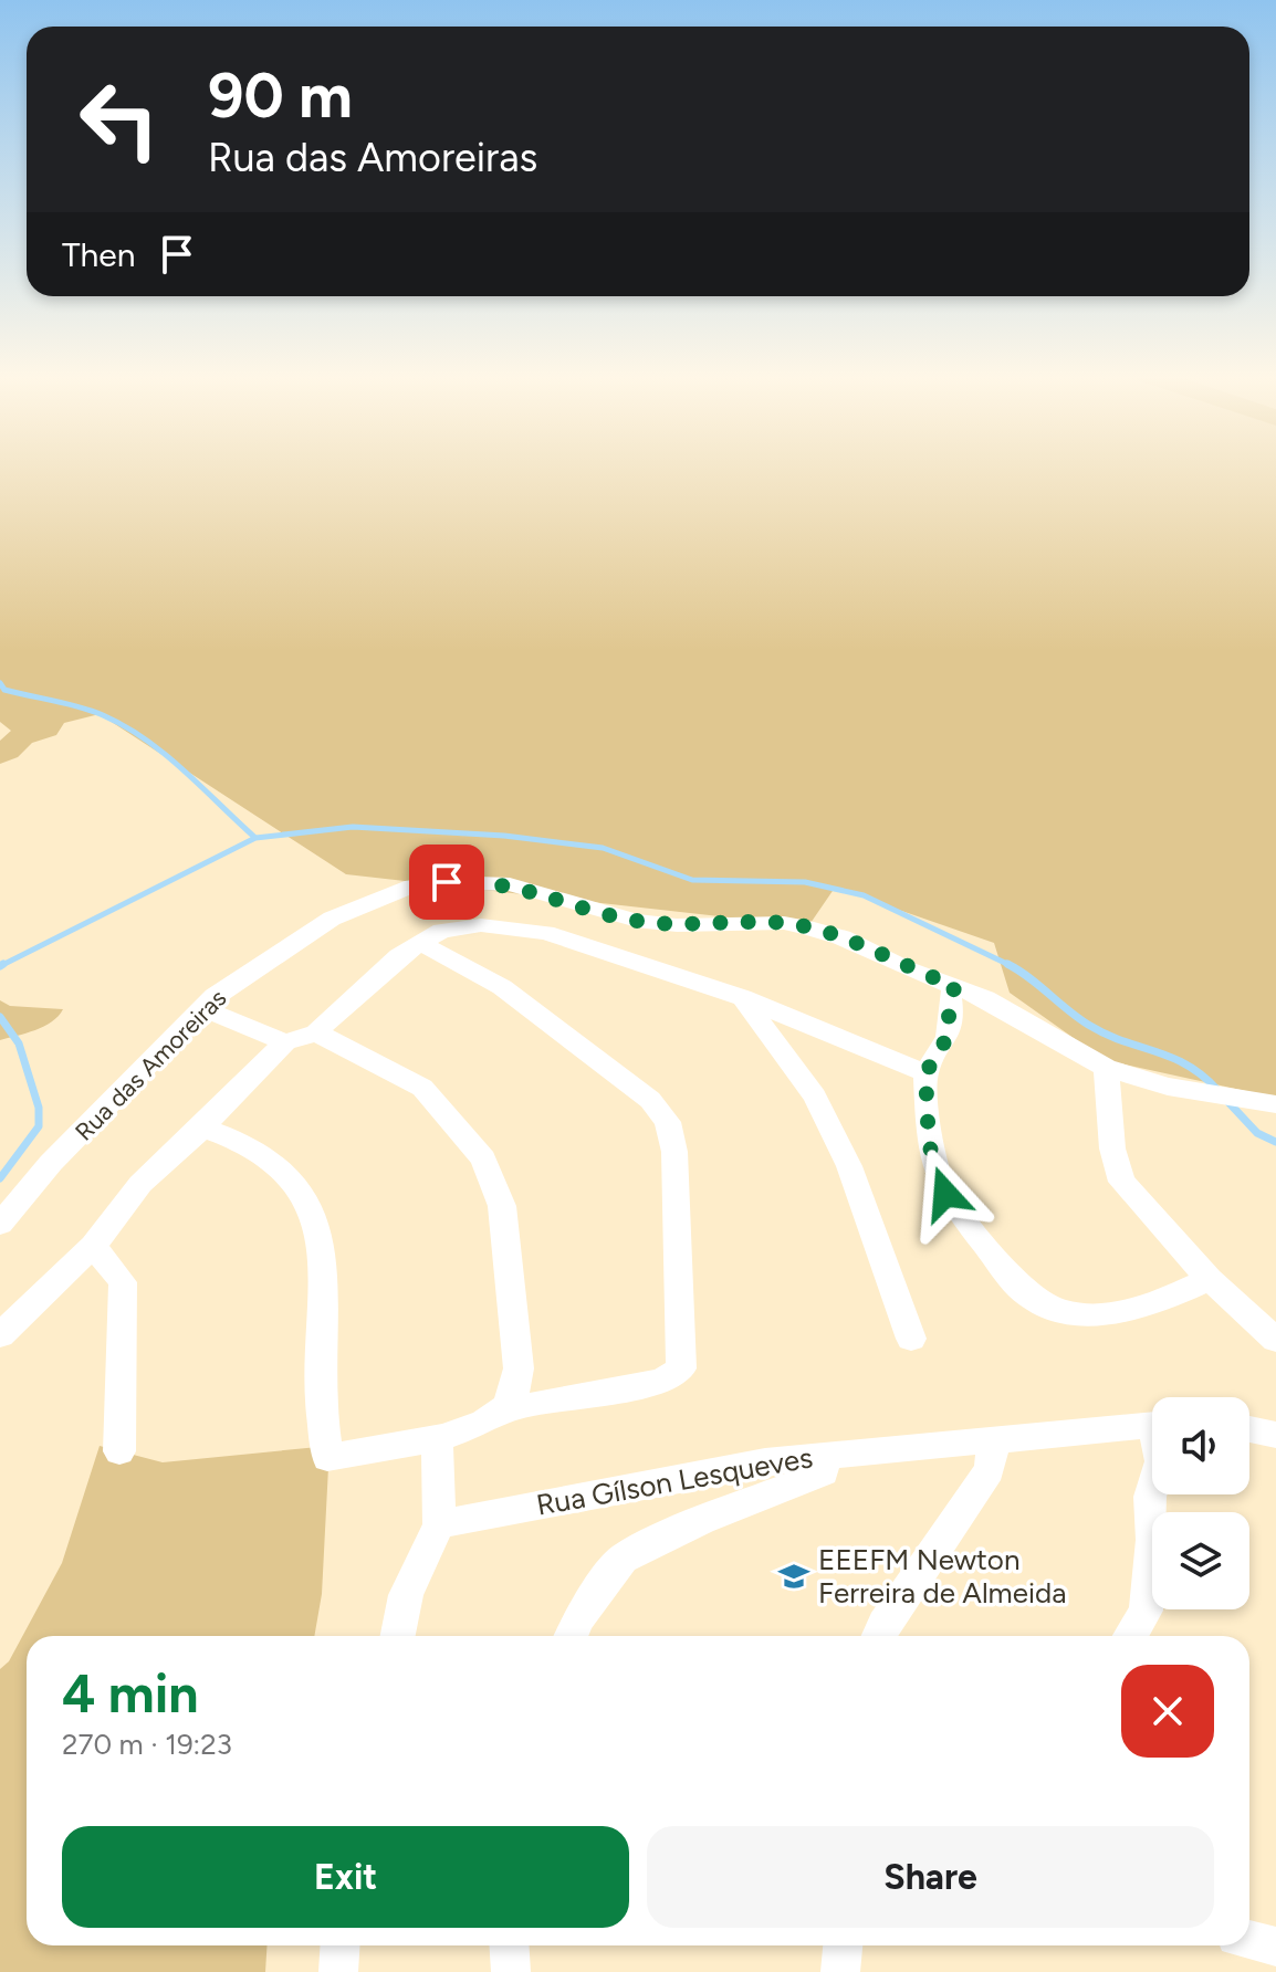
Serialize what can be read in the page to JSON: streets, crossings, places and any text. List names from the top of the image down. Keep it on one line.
{"streets":{"street":["Rua das Amoreiras","Rua Gílson Lesqueves"]},"places":{"school or university":["EEEFM Newton Ferreira de Almeida"]},"page":{"turn":["90 m","Rua das Amoreiras"],"then":"Then","heading":["4 min","270 m · 19:23"],"buttons":["Exit","Share"]}}
